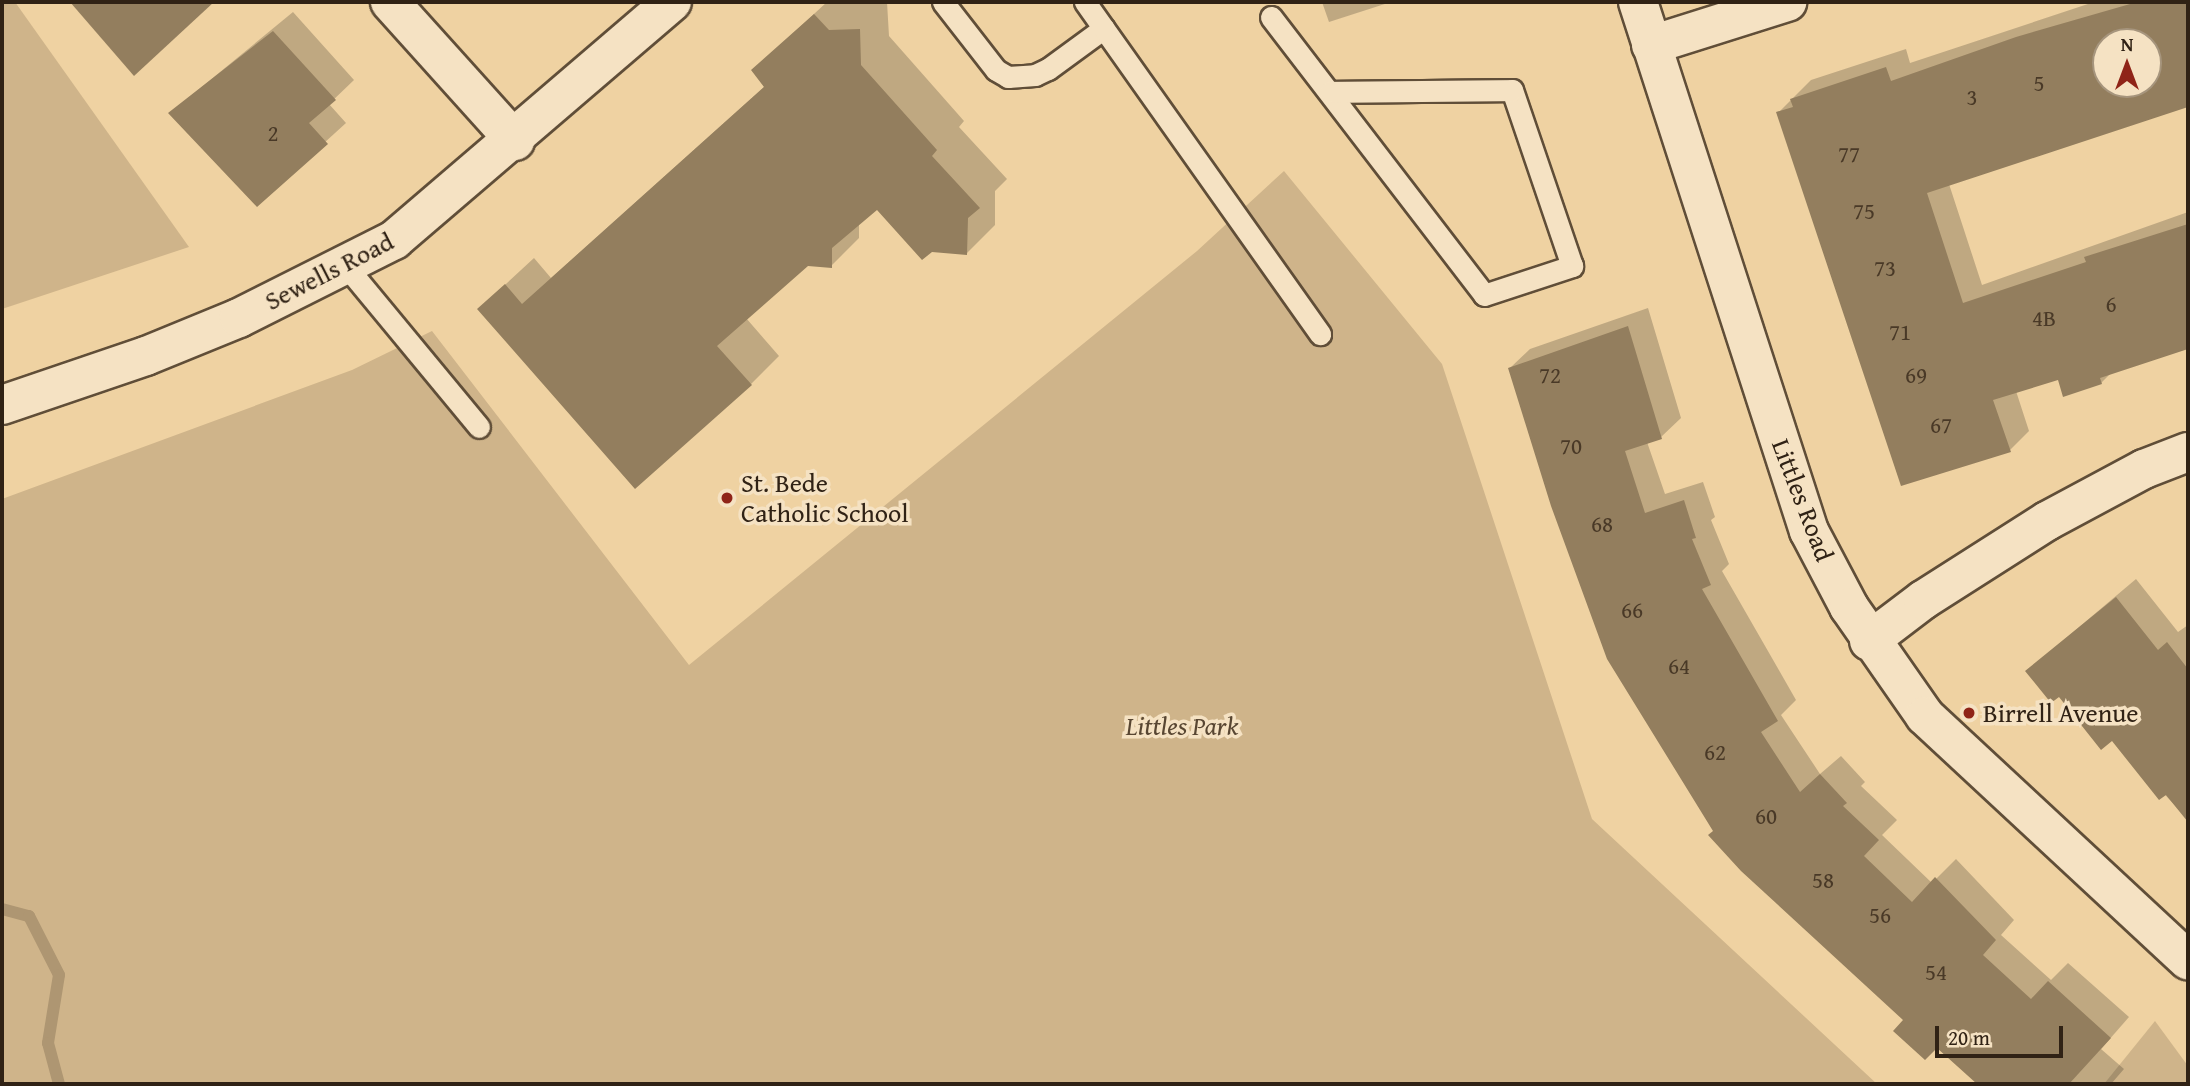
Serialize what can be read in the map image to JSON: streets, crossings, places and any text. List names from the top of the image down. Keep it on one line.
{"streets":{"street":["Sewells Road","Littles Road"]},"parks":["Littles Park"],"places":["St. Bede Catholic School","Birrell Avenue"],"house_numbers":["5","3","2","77","75","73","6","4B","71","72","69","67","70","68","66","64","62","60","58","56","54"],"scale_bar":"20 m","north":"top"}
